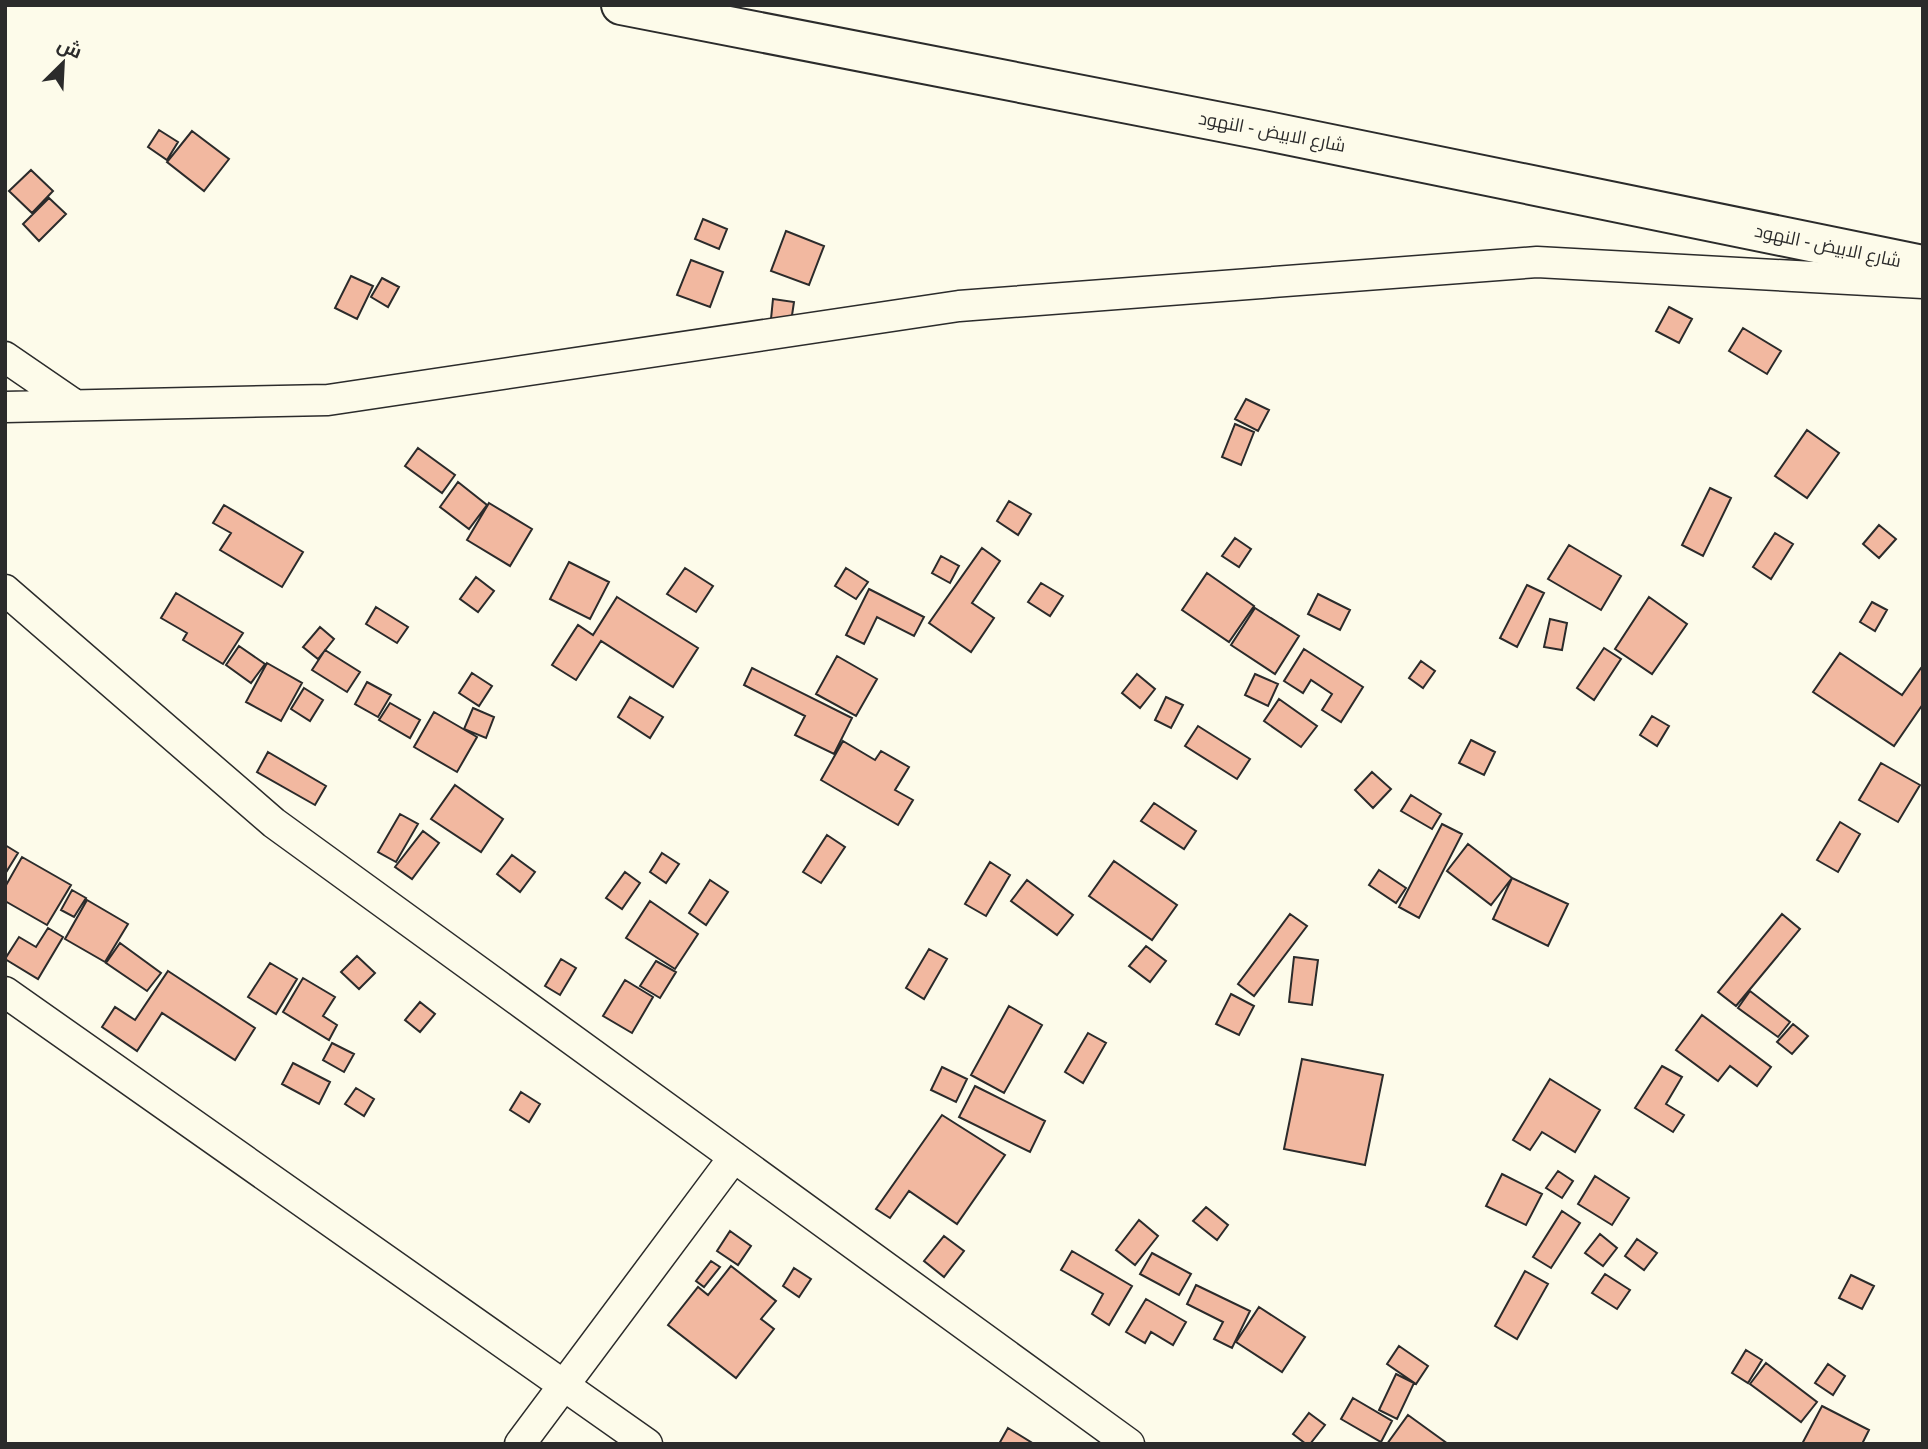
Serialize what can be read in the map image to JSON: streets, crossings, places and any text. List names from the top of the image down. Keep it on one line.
{"streets":{"highway":["شارع الابيض - النهود"]},"north":"top right"}
